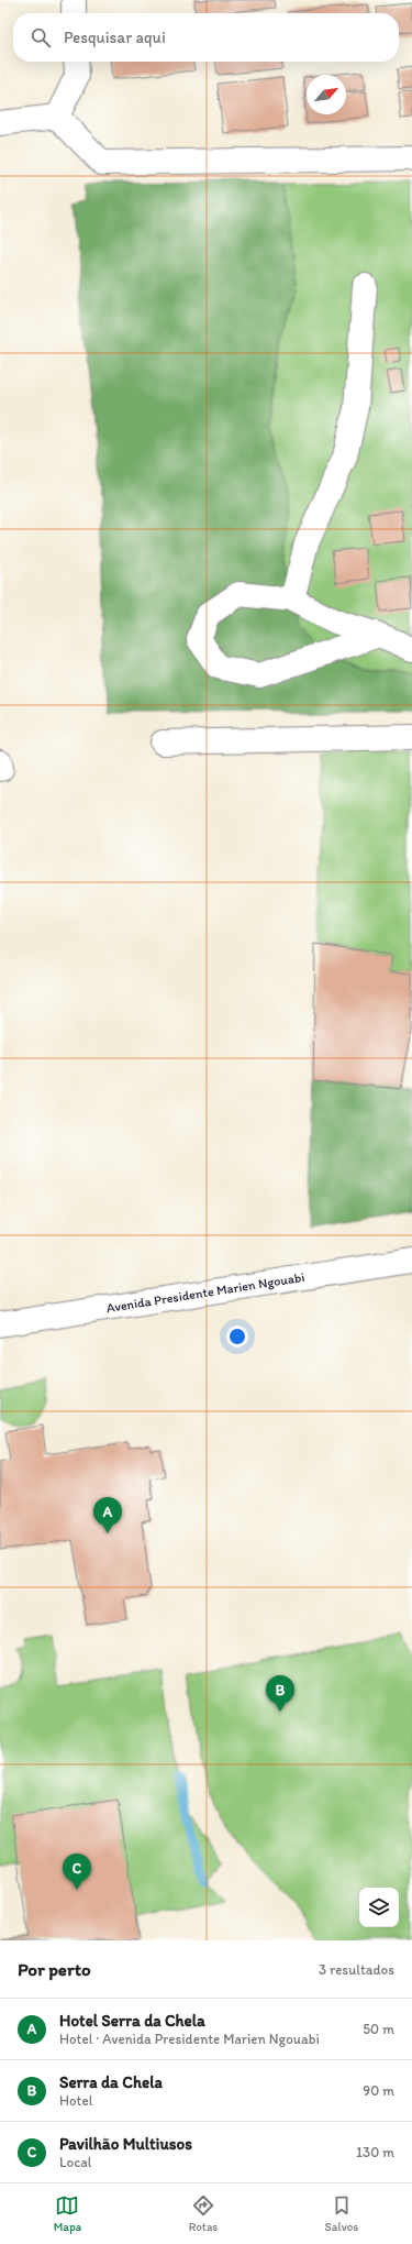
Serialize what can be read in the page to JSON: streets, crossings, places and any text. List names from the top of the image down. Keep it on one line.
{"streets":{"street":["Avenida Presidente Marien Ngouabi"]},"north":"top right","page":{"search":"Pesquisar aqui","pins":["A","B","C"],"heading":["Por perto","3 resultados"],"list":[{"mark":"A","name":"Hotel Serra da Chela","note":"Hotel · Avenida Presidente Marien Ngouabi","value":"50 m"},{"mark":"B","name":"Serra da Chela","note":"Hotel","value":"90 m"},{"mark":"C","name":"Pavilhão Multiusos","note":"Local","value":"130 m"}],"nav":["Mapa","Rotas","Salvos"]}}
